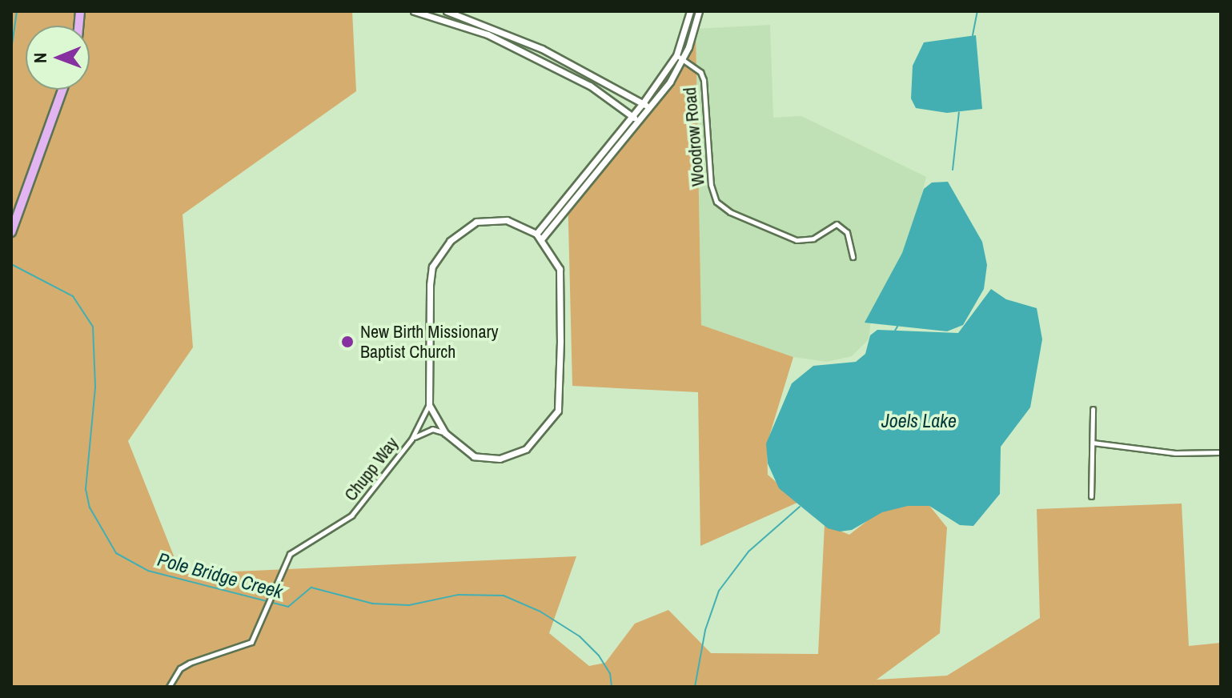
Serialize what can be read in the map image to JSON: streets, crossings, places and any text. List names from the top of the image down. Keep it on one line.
{"streets":{"street":["Woodrow Road","Chupp Way"]},"crossings":[["Woodrow Road","Chupp Way"]],"water":["Joels Lake","Pole Bridge Creek"],"places":["New Birth Missionary Baptist Church"],"north":"left"}
